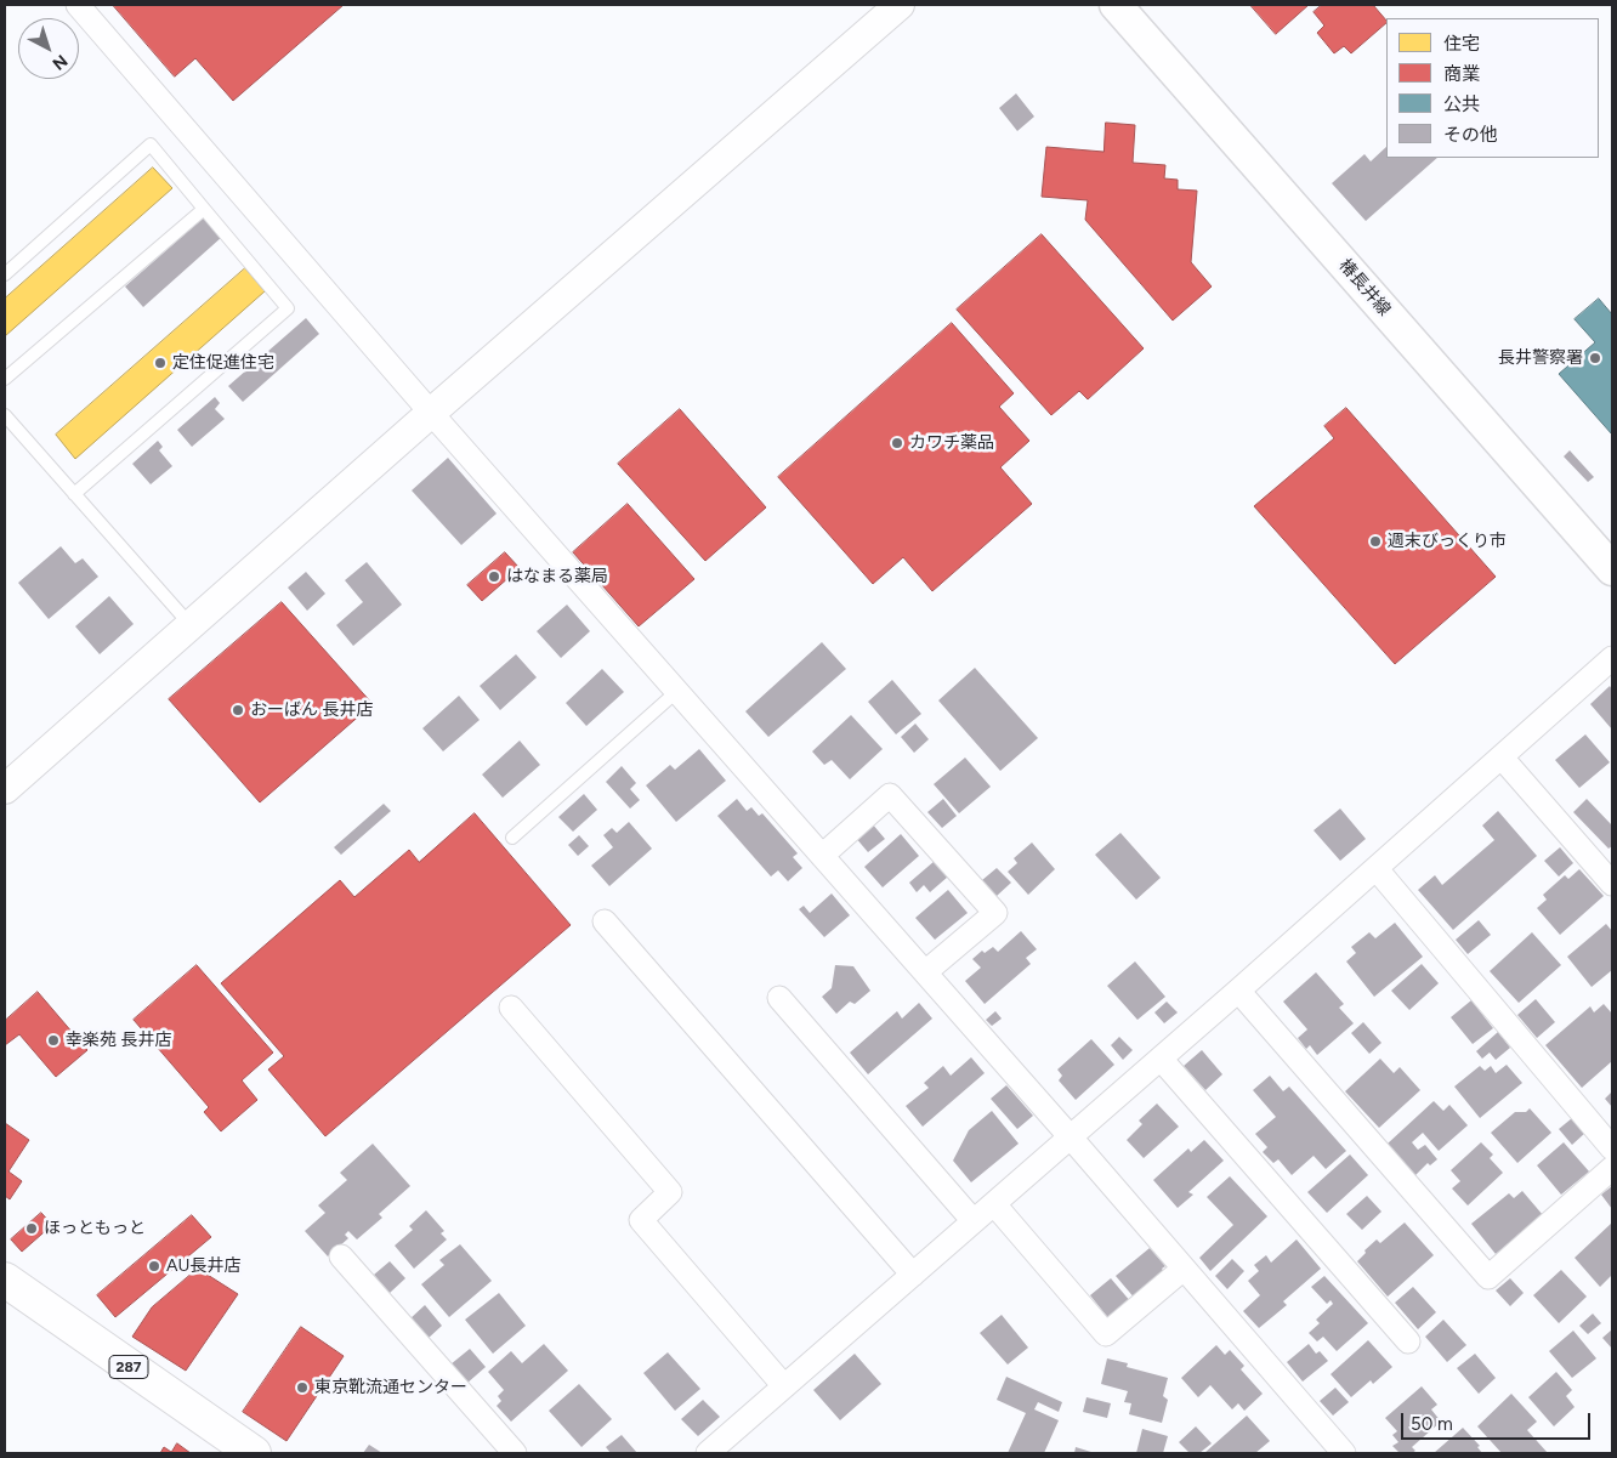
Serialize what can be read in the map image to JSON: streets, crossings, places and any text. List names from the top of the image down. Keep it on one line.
{"streets":{"highway":["287"],"main road":["椿長井線"]},"places":["長井警察署","定住促進住宅","カワチ薬品","週末びっくり市","はなまる薬局","おーばん 長井店","幸楽苑 長井店","ほっともっと","AU長井店","東京靴流通センター"],"legend":["住宅","商業","公共","その他"],"scale_bar":"50 m","north":"bottom right"}
